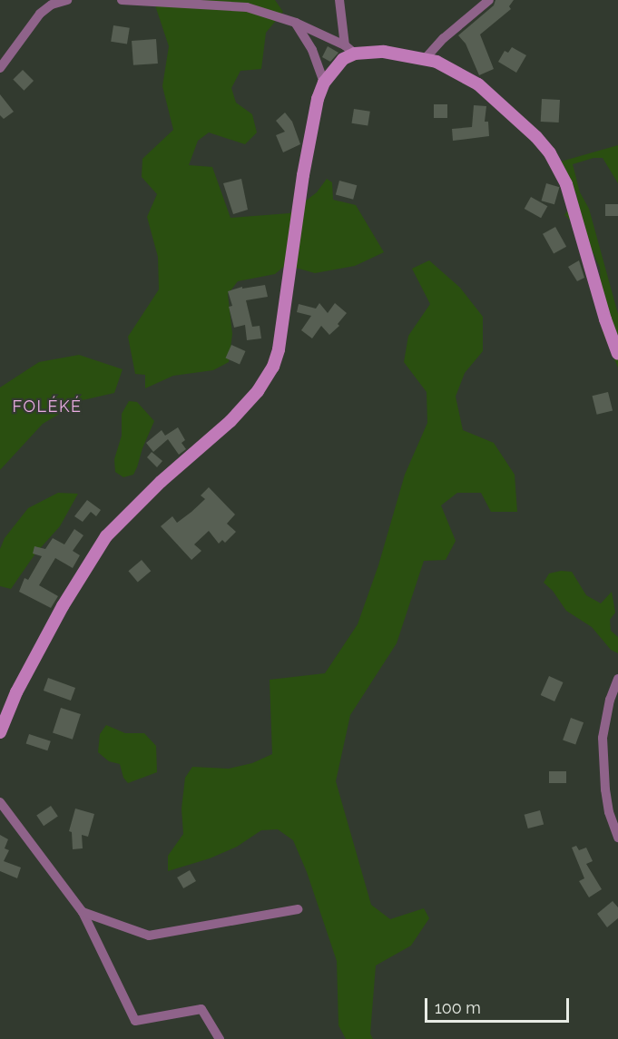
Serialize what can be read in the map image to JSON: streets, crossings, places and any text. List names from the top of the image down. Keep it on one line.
{"districts":["FOLÉKÉ"],"scale_bar":"100 m"}
